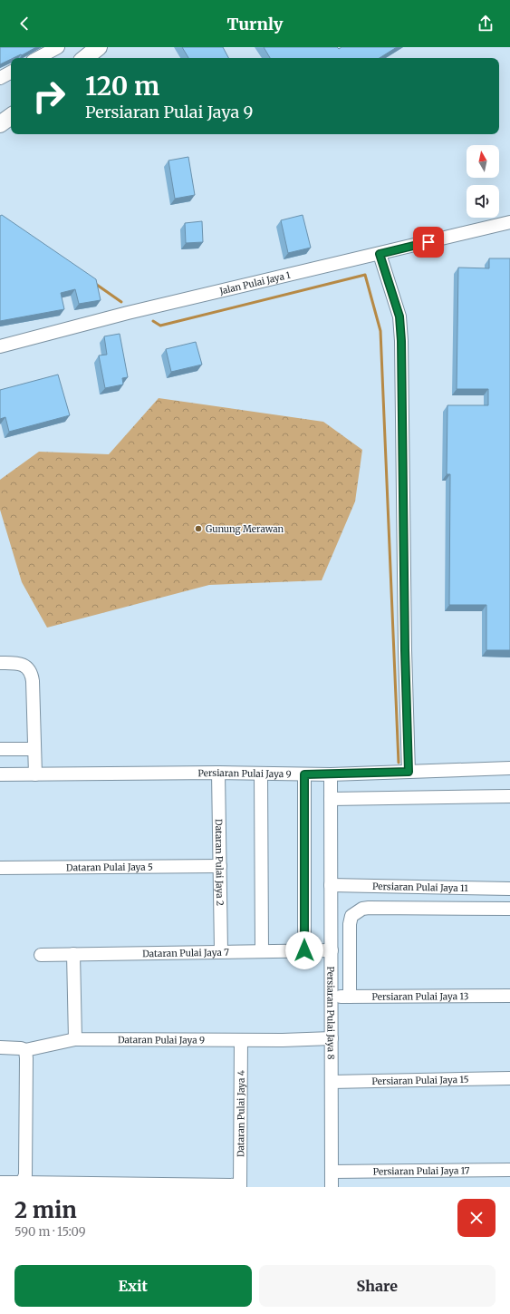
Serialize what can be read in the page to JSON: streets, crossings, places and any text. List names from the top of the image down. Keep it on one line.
{"streets":{"street":["Jalan Pulai Jaya 1","Persiaran Pulai Jaya 9","Dataran Pulai Jaya 2","Dataran Pulai Jaya 5","Persiaran Pulai Jaya 11","Dataran Pulai Jaya 7","Persiaran Pulai Jaya 13","Persiaran Pulai Jaya 8","Dataran Pulai Jaya 9","Persiaran Pulai Jaya 15","Dataran Pulai Jaya 4","Persiaran Pulai Jaya 17"]},"crossings":[["Persiaran Pulai Jaya 9","Dataran Pulai Jaya 2"],["Persiaran Pulai Jaya 9","Persiaran Pulai Jaya 8"],["Dataran Pulai Jaya 2","Dataran Pulai Jaya 5"],["Dataran Pulai Jaya 2","Dataran Pulai Jaya 7"],["Persiaran Pulai Jaya 11","Persiaran Pulai Jaya 8"],["Dataran Pulai Jaya 7","Persiaran Pulai Jaya 8"],["Persiaran Pulai Jaya 13","Persiaran Pulai Jaya 8"],["Persiaran Pulai Jaya 8","Dataran Pulai Jaya 9"],["Persiaran Pulai Jaya 8","Persiaran Pulai Jaya 15"],["Persiaran Pulai Jaya 8","Persiaran Pulai Jaya 17"],["Dataran Pulai Jaya 9","Dataran Pulai Jaya 4"]],"places":["Gunung Merawan"],"north":"top","page":{"header":"Turnly","turn":["120 m","Persiaran Pulai Jaya 9"],"heading":["2 min","590 m · 15:09"],"buttons":["Exit","Share"]}}
